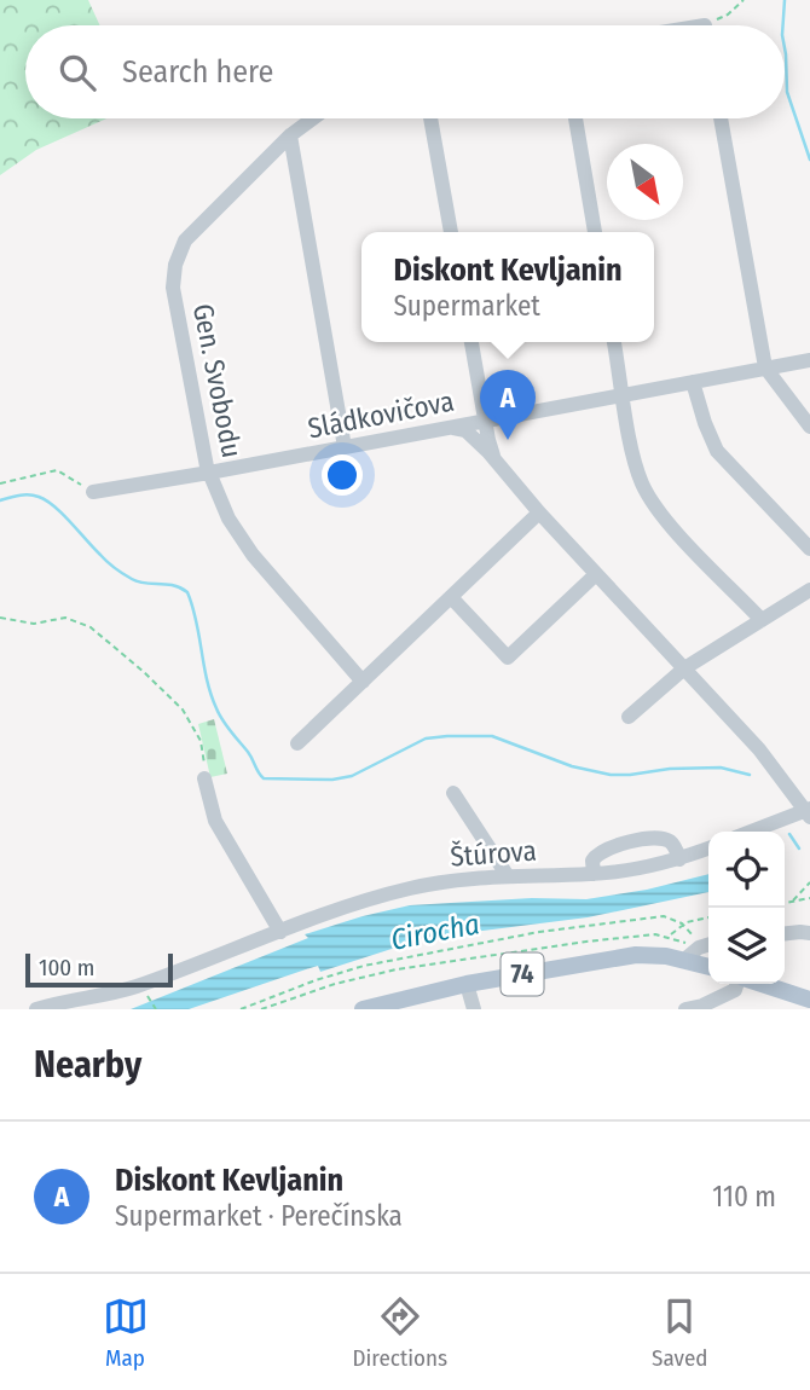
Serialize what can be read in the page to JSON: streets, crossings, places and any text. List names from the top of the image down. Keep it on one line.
{"streets":{"main road":["74"],"street":["Gen. Svobodu","Sládkovičova","Štúrova"]},"crossings":[["Gen. Svobodu","Sládkovičova"]],"water":["Cirocha"],"scale_bar":"100 m","north":"bottom right","page":{"search":"Search here","popup":["Diskont Kevljanin","Supermarket"],"pins":"A","scale":"100 m","heading":"Nearby","list":[{"mark":"A","name":"Diskont Kevljanin","note":"Supermarket · Perečínska","value":"110 m"}],"nav":["Map","Directions","Saved"]}}
